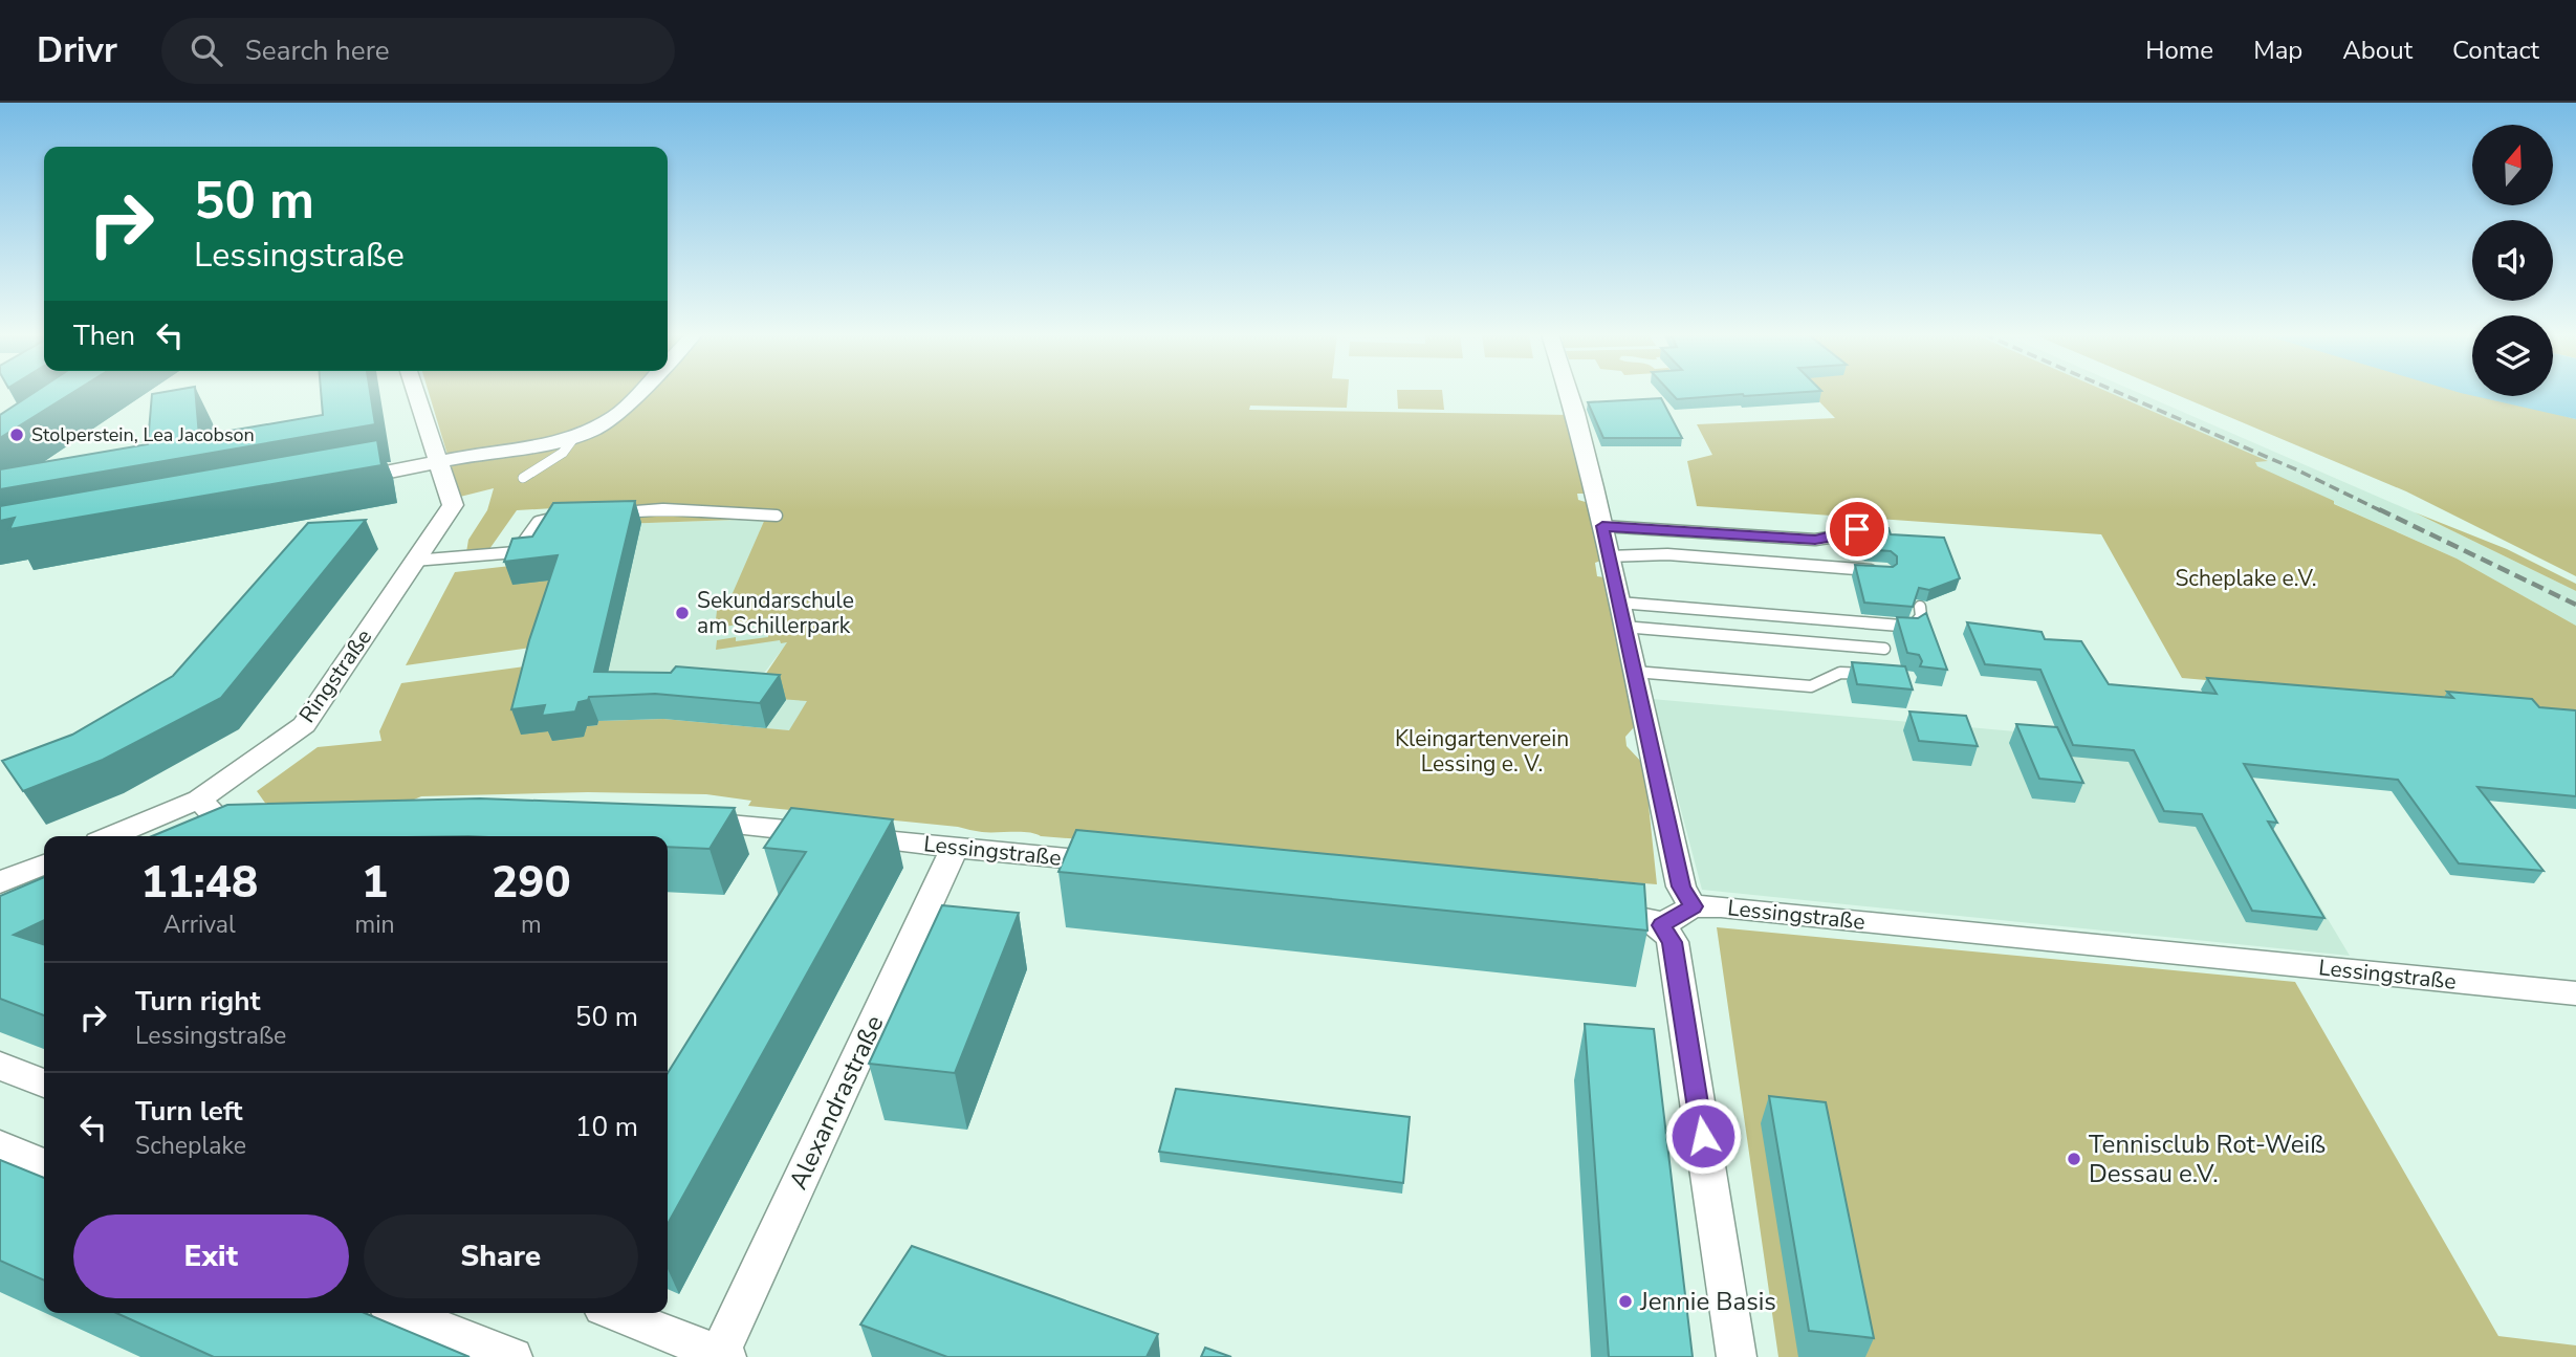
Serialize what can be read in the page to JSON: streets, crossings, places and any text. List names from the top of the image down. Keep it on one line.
{"streets":{"street":["Ringstraße","Lessingstraße","Alexandrastraße"]},"crossings":[["Lessingstraße","Alexandrastraße"]],"parks":["Scheplake e.V.","Kleingartenverein Lessing e. V."],"places":["Stolperstein, Lea Jacobson","Sekundarschule am Schillerpark","Tennisclub Rot-Weiß Dessau e.V.","Jennie Basis"],"north":"top","page":{"header":"Drivr","search":"Search here","nav":["Home","Map","About","Contact"],"turn":["50 m","Lessingstraße"],"then":"Then","eta":["11:48","Arrival","1","min","290","m"],"list":[{"name":"Turn right","note":"Lessingstraße","value":"50 m"},{"name":"Turn left","note":"Scheplake","value":"10 m"}],"buttons":["Exit","Share"]}}
